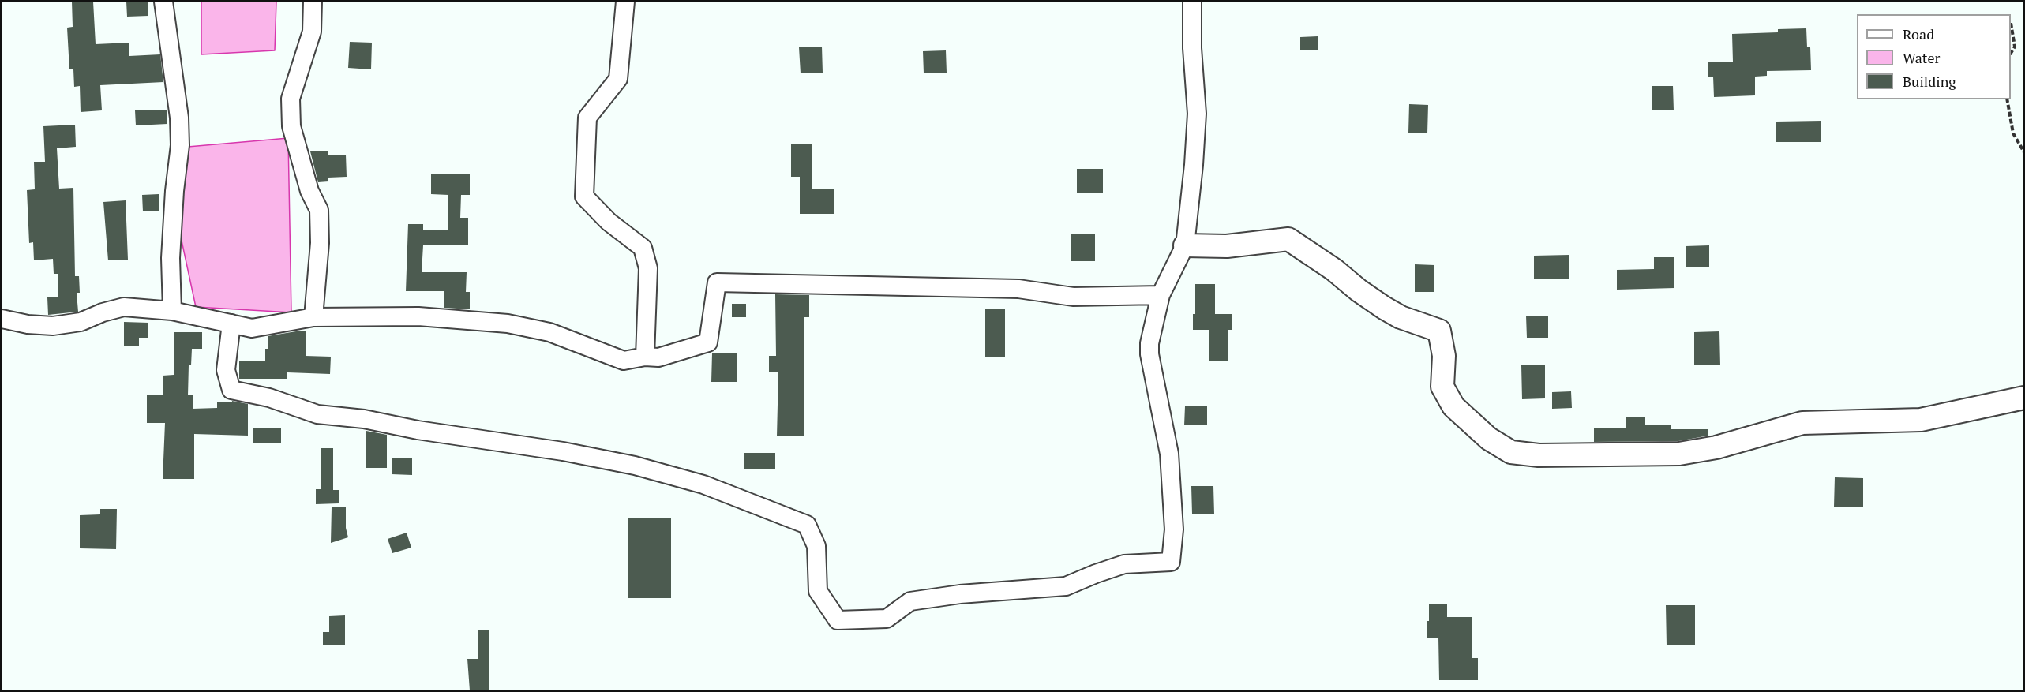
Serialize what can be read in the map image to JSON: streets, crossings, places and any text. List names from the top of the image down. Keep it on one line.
{"legend":["Road","Water","Building"]}
